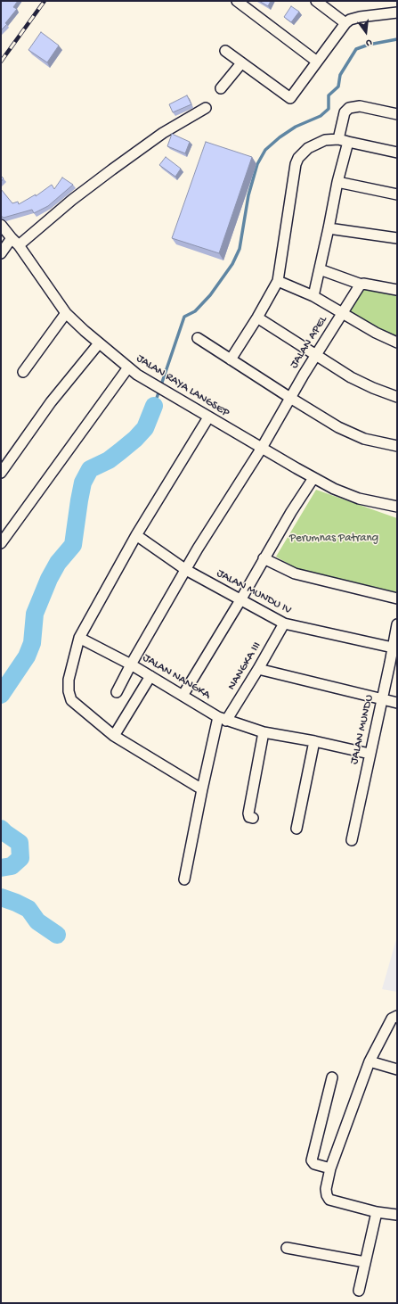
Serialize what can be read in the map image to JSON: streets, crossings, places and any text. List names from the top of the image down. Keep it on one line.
{"streets":{"street":["JALAN APEL","JALAN RAYA LANGSEP","JALAN MUNDU IV","NANGKA III","JALAN NANGKA","JALAN MUNDU"]},"crossings":[["JALAN APEL","JALAN RAYA LANGSEP"],["JALAN APEL","JALAN NANGKA"],["JALAN RAYA LANGSEP","JALAN NANGKA"],["JALAN MUNDU IV","NANGKA III"],["JALAN MUNDU IV","JALAN NANGKA"],["JALAN MUNDU IV","JALAN MUNDU"],["NANGKA III","JALAN NANGKA"],["JALAN NANGKA","JALAN MUNDU"]],"parks":["Perumnas Patrang"],"north":"bottom"}
